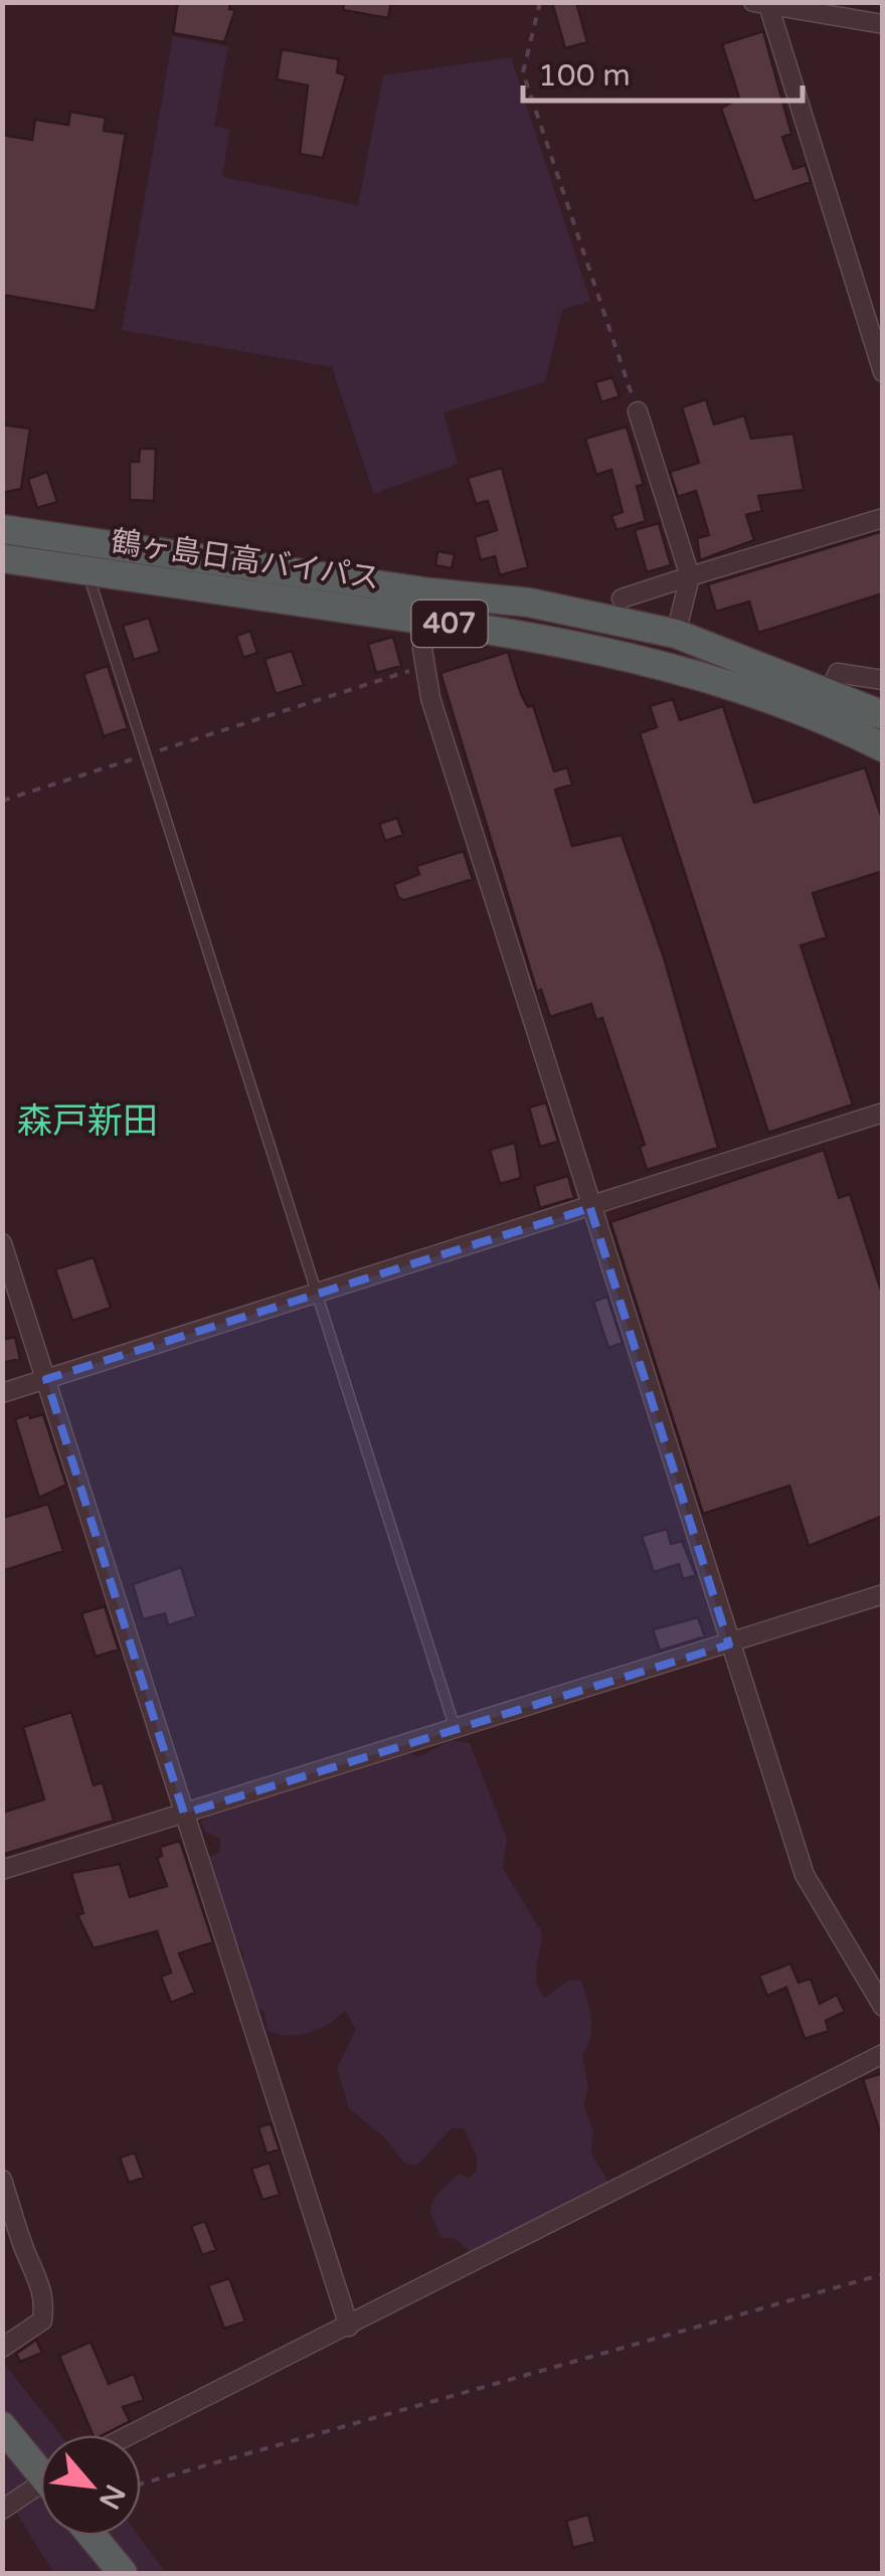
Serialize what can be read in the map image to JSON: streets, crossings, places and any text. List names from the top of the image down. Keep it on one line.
{"streets":{"highway":["鶴ヶ島日高バイパス","407"]},"districts":["森戸新田"],"scale_bar":"100 m","north":"bottom right"}
